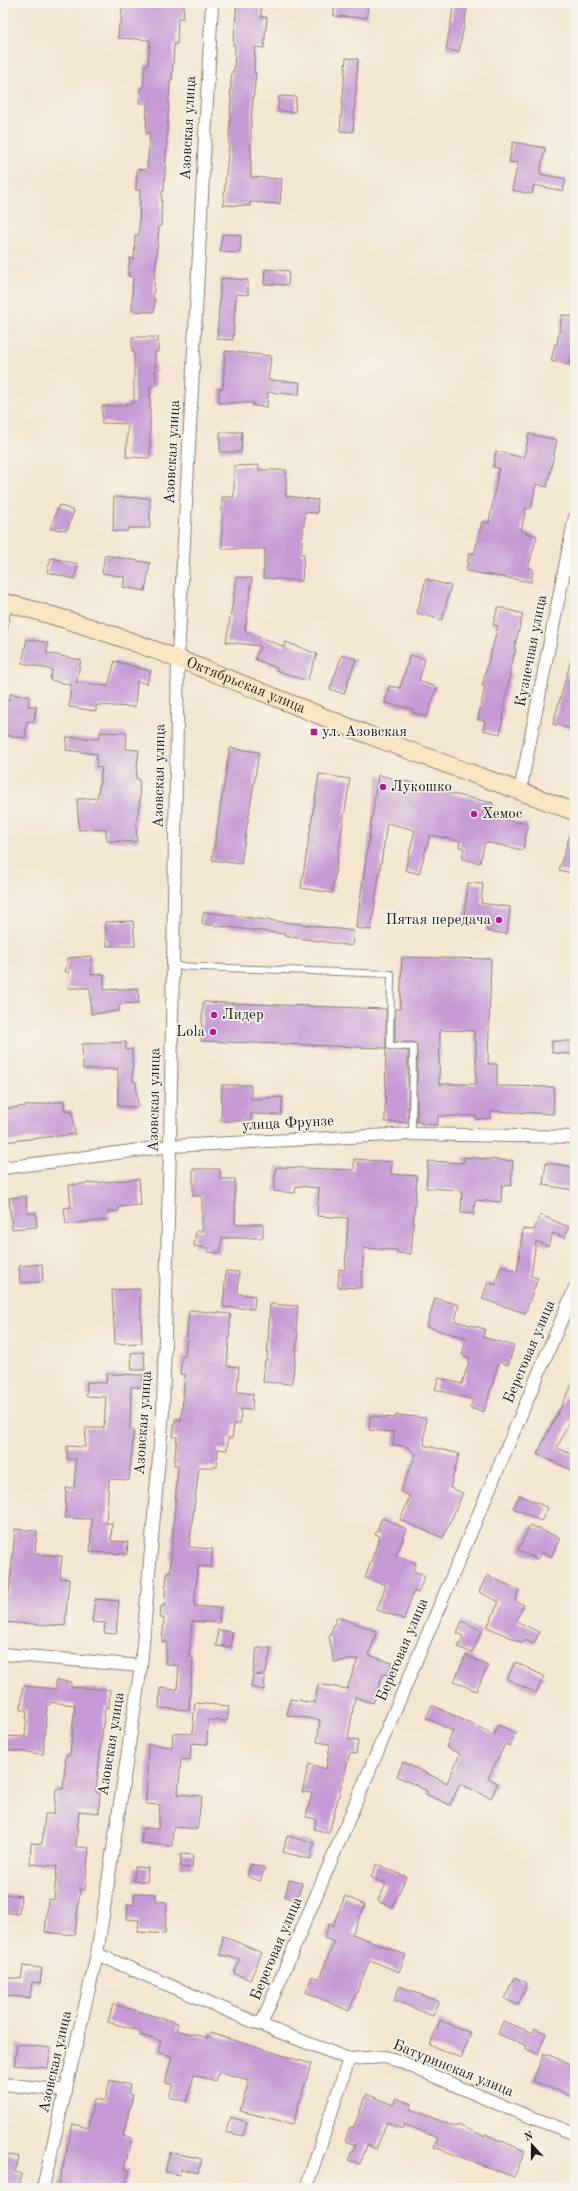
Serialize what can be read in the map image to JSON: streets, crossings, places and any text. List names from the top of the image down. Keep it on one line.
{"streets":{"street":["Азовская улица","Кузнечная улица","Октябрьская улица","улица Фрунзе","Береговая улица","Батуринская улица"]},"crossings":[["Азовская улица","Октябрьская улица"],["Азовская улица","улица Фрунзе"],["Азовская улица","Батуринская улица"],["Кузнечная улица","Октябрьская улица"],["Береговая улица","Батуринская улица"]],"places":{"transit":["ул. Азовская"],"other":["Лукошко","Хемос","Пятая передача","Лидер","Lola"]},"north":"top"}
